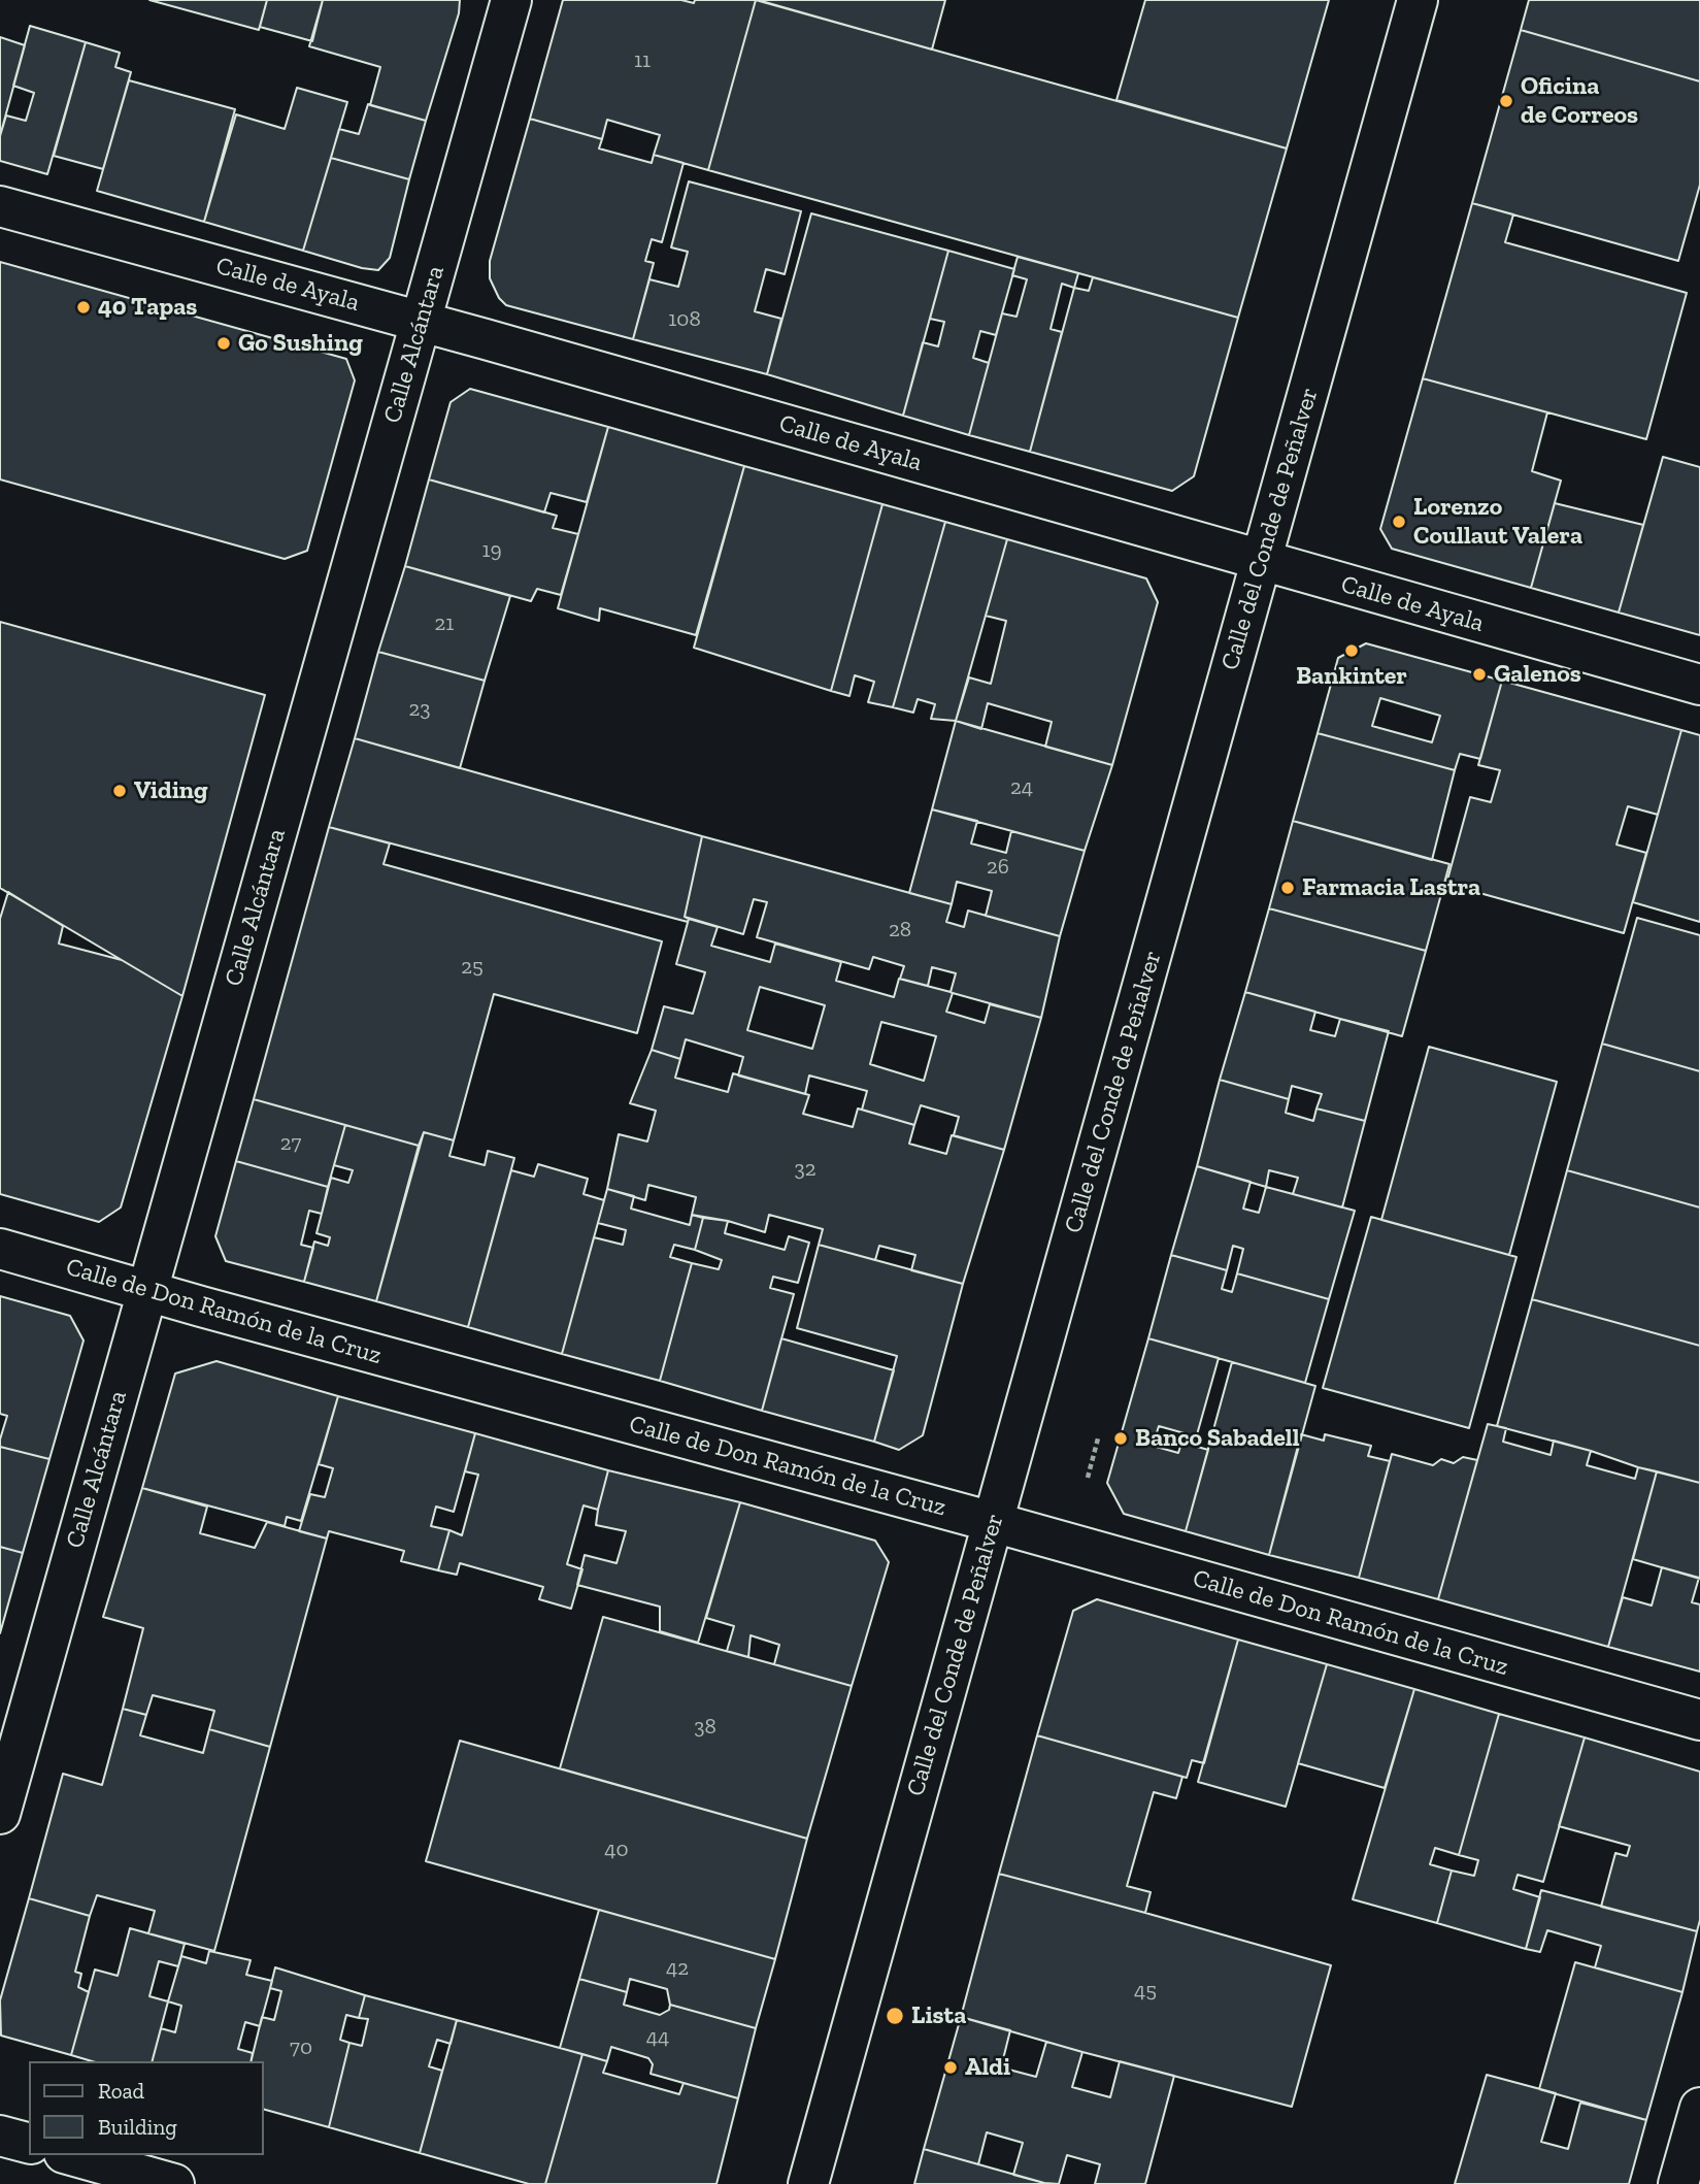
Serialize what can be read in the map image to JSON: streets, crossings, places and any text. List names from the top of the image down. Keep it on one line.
{"streets":{"street":["Calle de Ayala","Calle Alcántara","Calle del Conde de Peñalver","Calle de Don Ramón de la Cruz"]},"crossings":[["Calle de Ayala","Calle Alcántara"],["Calle de Ayala","Calle del Conde de Peñalver"],["Calle Alcántara","Calle de Don Ramón de la Cruz"],["Calle del Conde de Peñalver","Calle de Don Ramón de la Cruz"]],"places":["Oficina de Correos","40 Tapas","Go Sushing","Lorenzo Coullaut Valera","Bankinter","Galenos","Viding","Farmacia Lastra","Banco Sabadell","Lista","Aldi"],"house_numbers":["11","108","19","21","23","24","26","28","25","27","32","38","40","42","45","44","70"],"legend":["Road","Building"]}
